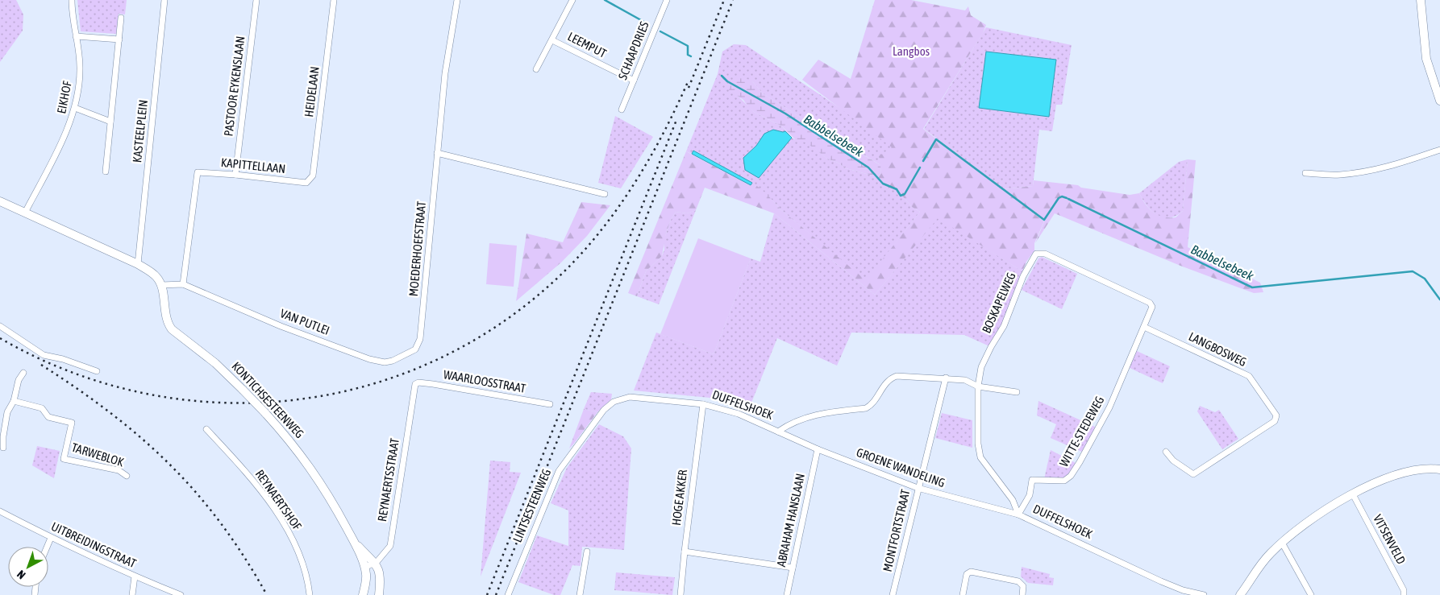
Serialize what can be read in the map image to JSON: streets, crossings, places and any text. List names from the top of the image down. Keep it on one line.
{"streets":{"street":["LEEMPUT","SCHAAPDRIES","PASTOOR EYKENSLAAN","HEIDELAAN","EIKHOF","KASTEELPLEIN","KAPITTELLAAN","MOEDERHOEFSTRAAT","BOSKAPELWEG","VAN PUTLEI","LANGBOSWEG","WAARLOOSSTRAAT","KONTICHSESTEENWEG","DUFFELSHOEK","WITTE-STEDEWEG","TARWEBLOK","GROENE WANDELING","REYNAERTSSTRAAT","HOGE AKKER","REYNAERTSHOF","LINTSESTEENWEG","ABRAHAM HANSLAAN","MONTFORTSTRAAT","VITSENVELD","UITBREIDINGSTRAAT"]},"crossings":[["LEEMPUT","SCHAAPDRIES"],["PASTOOR EYKENSLAAN","KAPITTELLAAN"],["HEIDELAAN","KAPITTELLAAN"],["KAPITTELLAAN","VAN PUTLEI"],["MOEDERHOEFSTRAAT","VAN PUTLEI"],["BOSKAPELWEG","LANGBOSWEG"],["BOSKAPELWEG","DUFFELSHOEK"],["BOSKAPELWEG","WITTE-STEDEWEG"],["VAN PUTLEI","KONTICHSESTEENWEG"],["LANGBOSWEG","WITTE-STEDEWEG"],["WAARLOOSSTRAAT","REYNAERTSSTRAAT"],["KONTICHSESTEENWEG","REYNAERTSSTRAAT"],["DUFFELSHOEK","WITTE-STEDEWEG"],["DUFFELSHOEK","GROENE WANDELING"],["DUFFELSHOEK","HOGE AKKER"],["DUFFELSHOEK","LINTSESTEENWEG"],["DUFFELSHOEK","MONTFORTSTRAAT"],["WITTE-STEDEWEG","GROENE WANDELING"],["GROENE WANDELING","ABRAHAM HANSLAAN"],["GROENE WANDELING","MONTFORTSTRAAT"]],"water":["Babbelsebeek"],"parks":["Langbos"],"north":"bottom left"}
